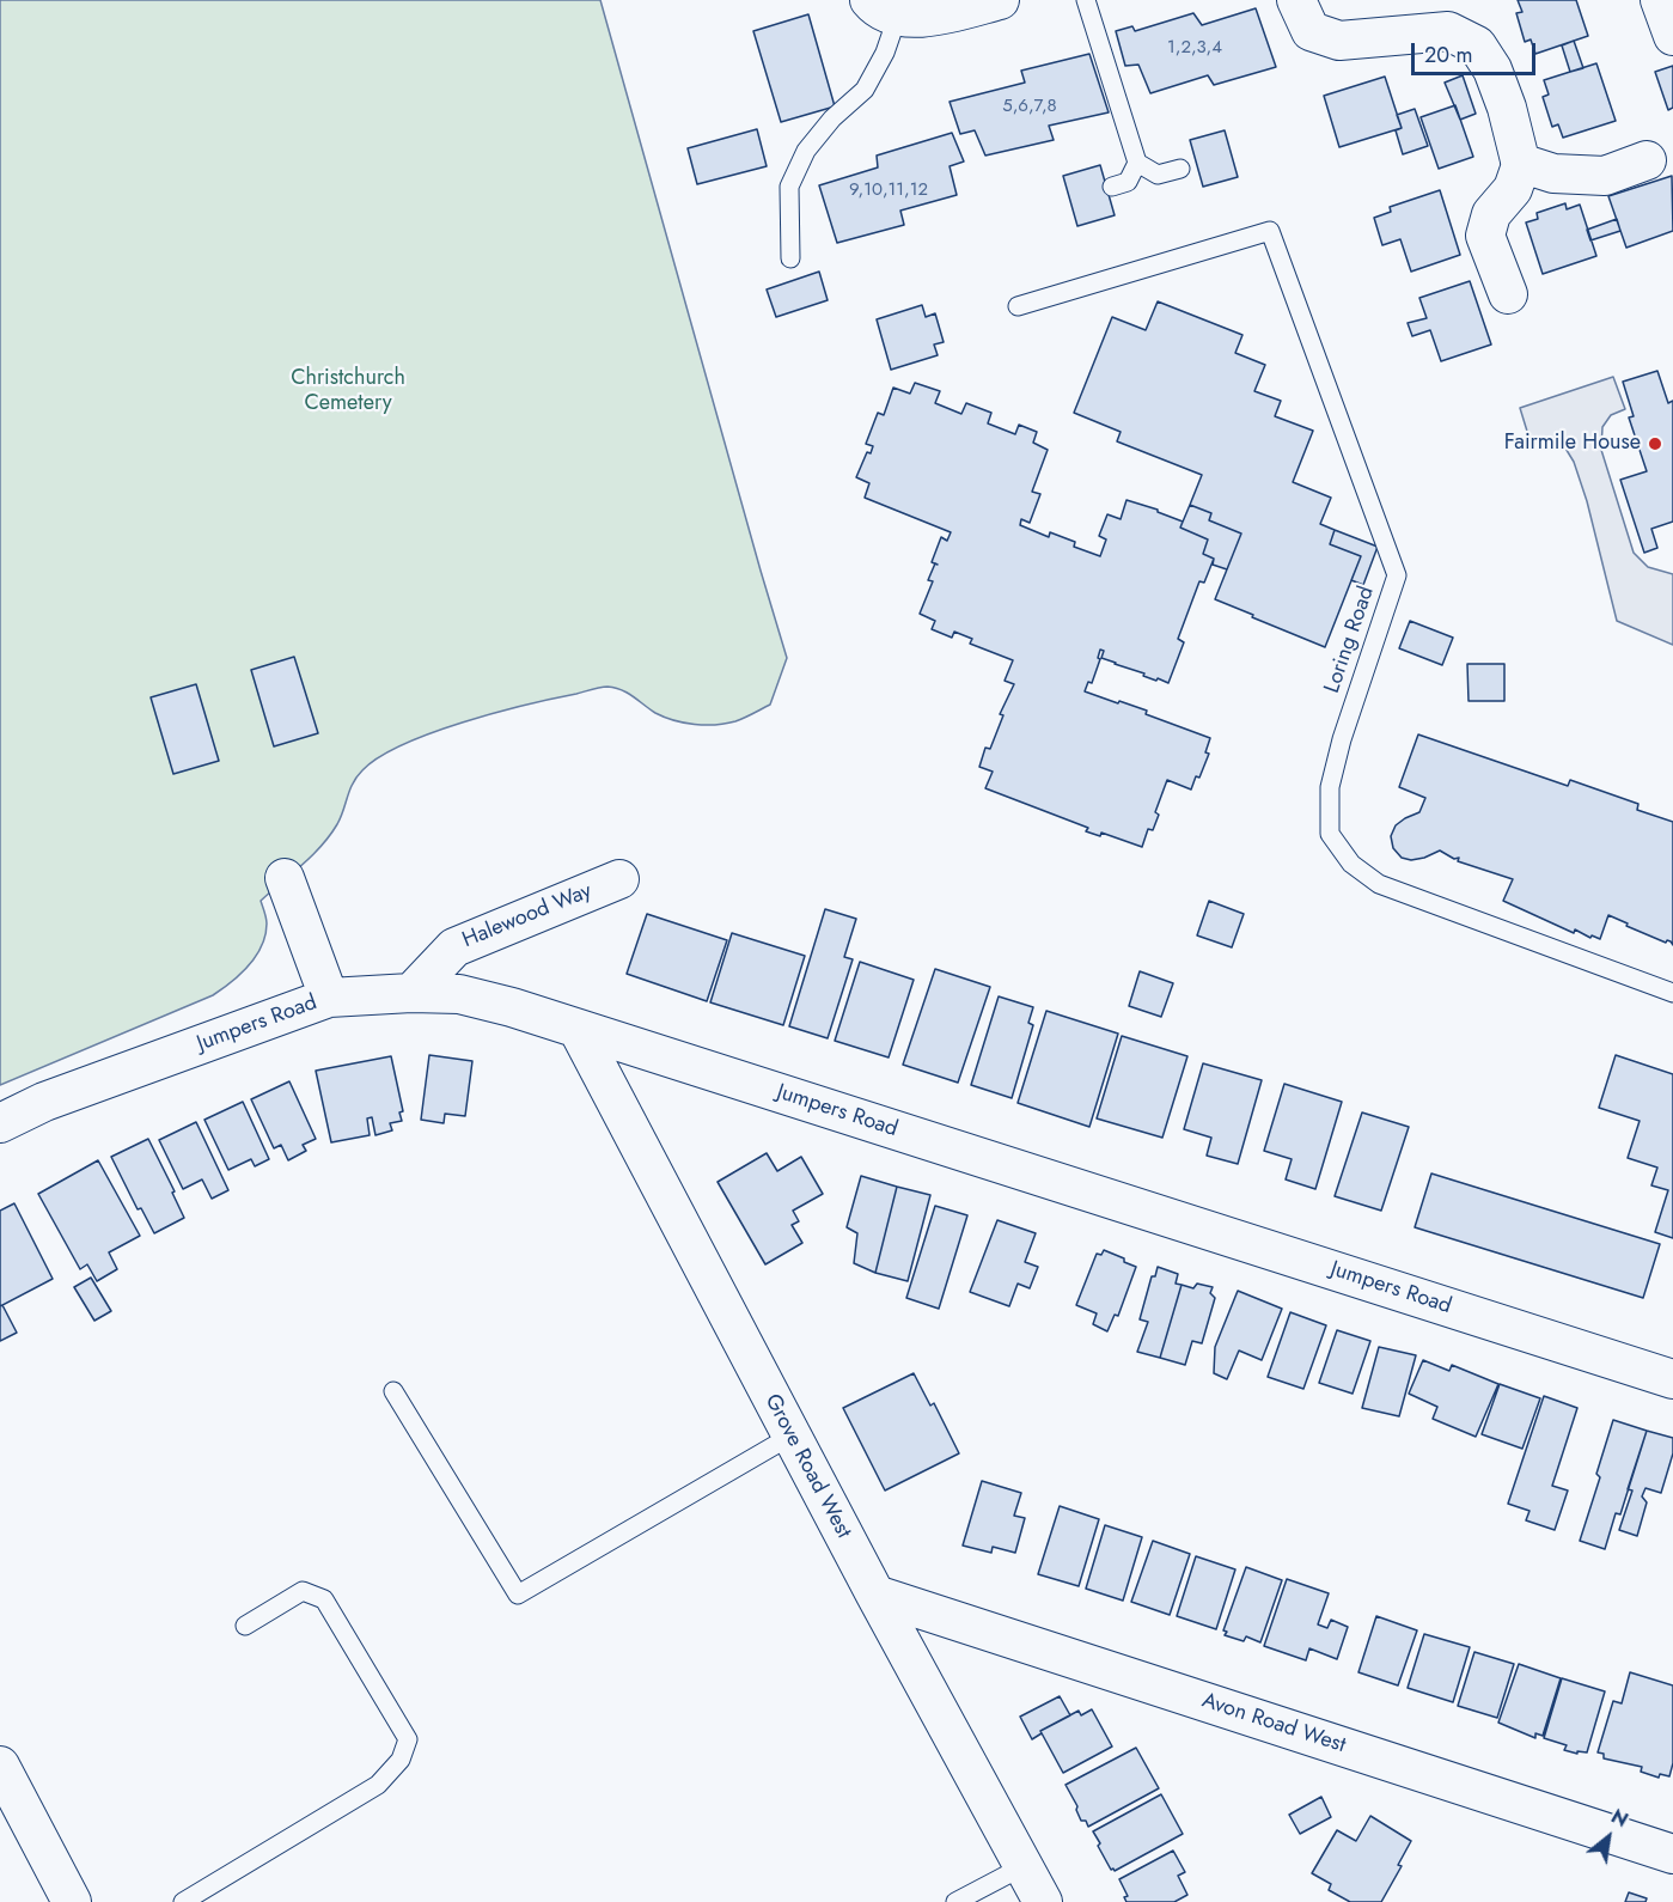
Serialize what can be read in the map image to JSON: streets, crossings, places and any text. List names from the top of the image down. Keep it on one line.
{"streets":{"street":["Halewood Way","Jumpers Road","Grove Road West","Avon Road West"],"lane":["Loring Road"]},"crossings":[["Halewood Way","Jumpers Road"],["Jumpers Road","Grove Road West"],["Grove Road West","Avon Road West"]],"parks":["Christchurch Cemetery"],"places":["Fairmile House"],"house_numbers":["1,2,3,4","5,6,7,8","9,10,11,12"],"scale_bar":"20 m","north":"top right"}
